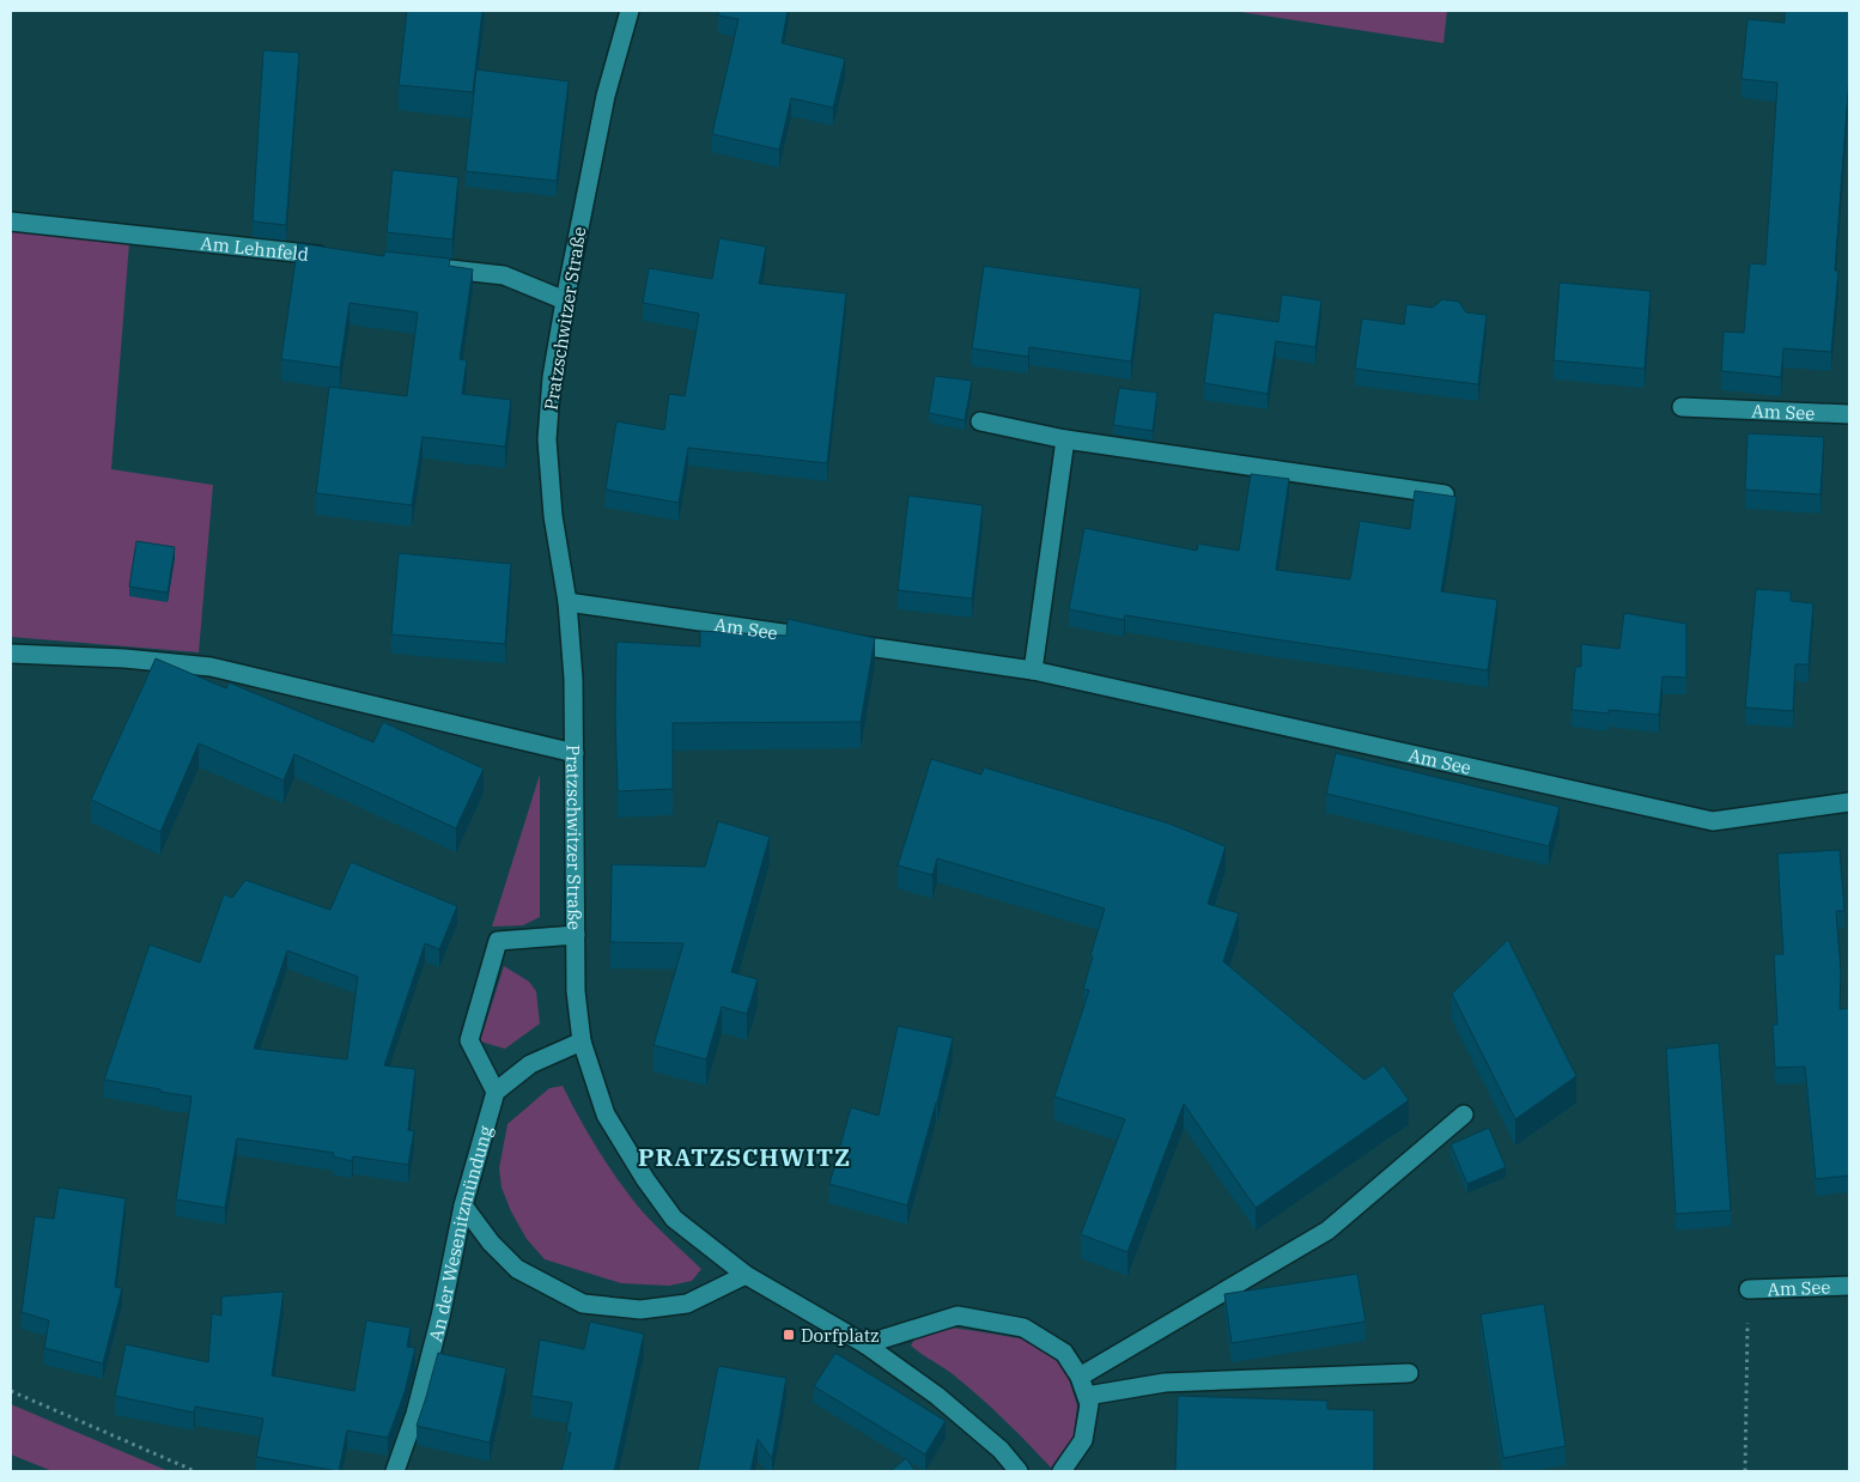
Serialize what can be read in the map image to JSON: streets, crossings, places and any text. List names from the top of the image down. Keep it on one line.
{"streets":{"street":["Am Lehnfeld","Pratzschwitzer Straße","Am See","An der Wesenitzmündung"]},"crossings":[["Pratzschwitzer Straße","Am See"]],"districts":["PRATZSCHWITZ"],"places":{"transit":["Dorfplatz"]}}
